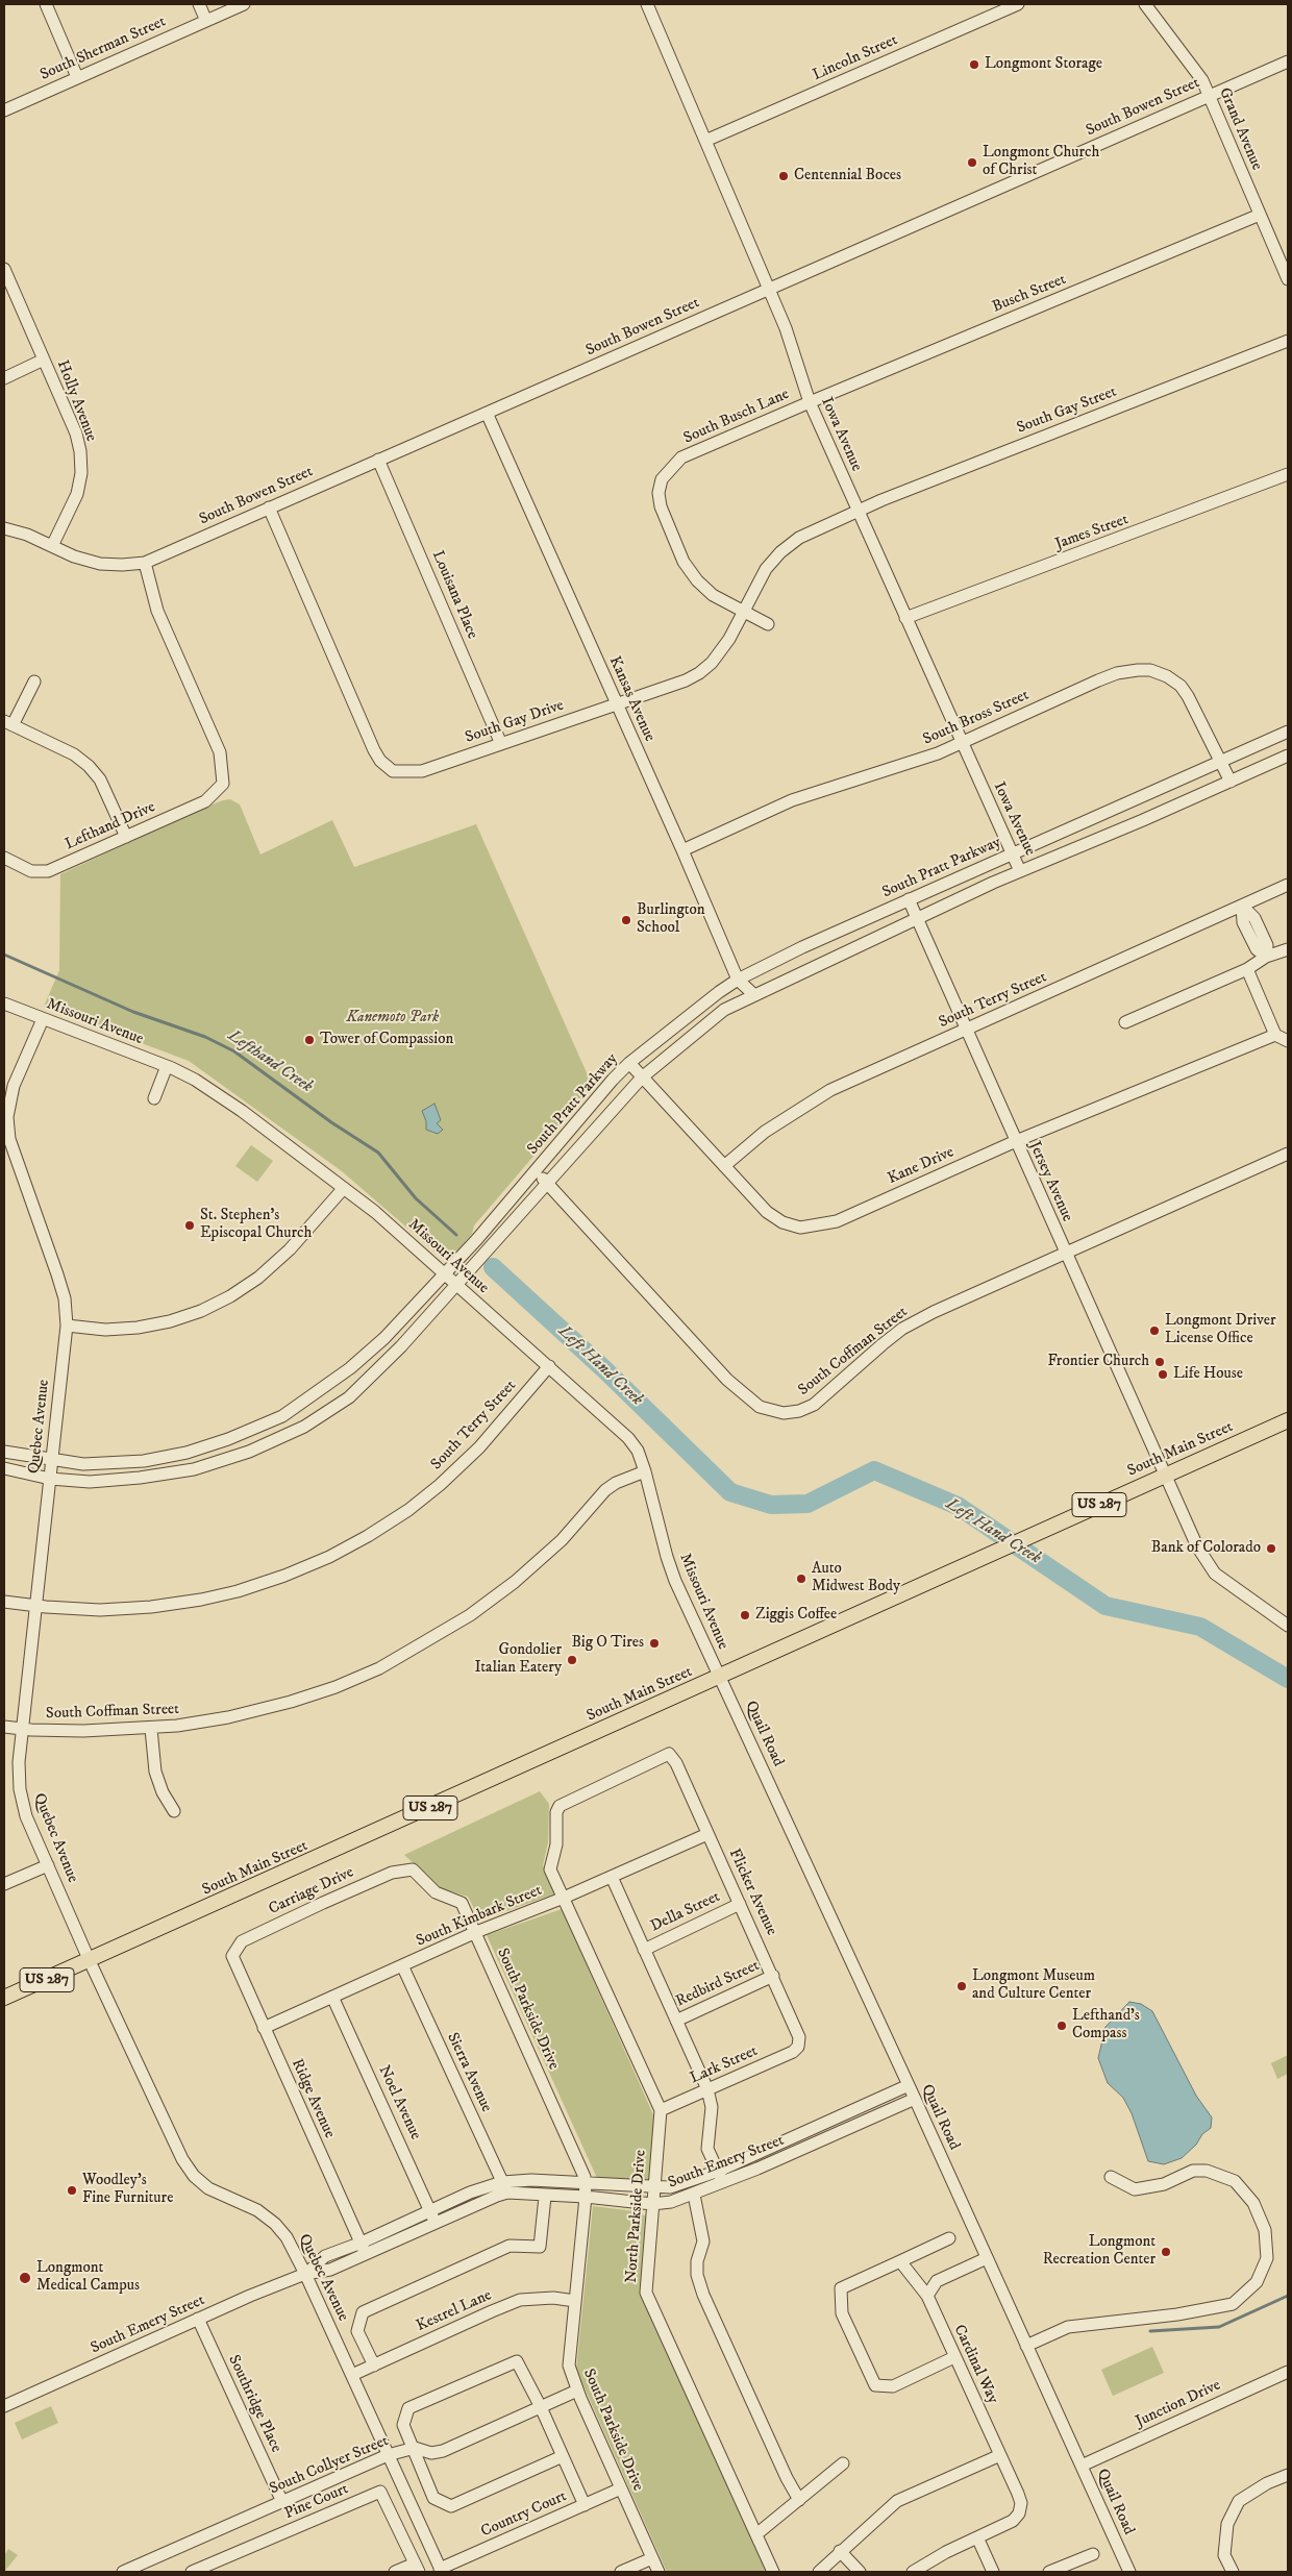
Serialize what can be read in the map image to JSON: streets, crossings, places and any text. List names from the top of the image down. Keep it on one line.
{"streets":{"main road":["South Main Street","US 287"],"street":["South Sherman Street","Lincoln Street","South Bowen Street","Grand Avenue","Busch Street","Holly Avenue","South Gay Street","South Busch Lane","Iowa Avenue","James Street","Louisana Place","Kansas Avenue","South Bross Street","South Gay Drive","Lefthand Drive","South Pratt Parkway","South Terry Street","Missouri Avenue","Kane Drive","Jersey Avenue","South Coffman Street","Quebec Avenue","Quail Road","Carriage Drive","Flicker Avenue","Della Street","South Kimbark Street","Redbird Street","South Parkside Drive","Lark Street","Sierra Avenue","Ridge Avenue","Noel Avenue","South Emery Street","North Parkside Drive","Kestrel Lane","Cardinal Way","Southridge Place","Junction Drive","South Collyer Street","Pine Court","Country Court"]},"crossings":[["Lincoln Street","Iowa Avenue"],["South Bowen Street","Grand Avenue"],["South Bowen Street","Holly Avenue"],["South Bowen Street","Iowa Avenue"],["South Bowen Street","Louisana Place"],["South Bowen Street","Kansas Avenue"],["South Bowen Street","South Gay Drive"],["South Bowen Street","Lefthand Drive"],["Grand Avenue","Busch Street"],["Busch Street","South Busch Lane"],["Busch Street","Iowa Avenue"],["South Gay Street","Iowa Avenue"],["South Gay Street","South Gay Drive"],["South Busch Lane","Iowa Avenue"],["South Busch Lane","South Gay Drive"],["Iowa Avenue","James Street"],["Iowa Avenue","South Bross Street"],["Iowa Avenue","South Gay Drive"],["Iowa Avenue","South Pratt Parkway"],["Louisana Place","South Gay Drive"],["Kansas Avenue","South Bross Street"],["Kansas Avenue","South Gay Drive"],["Kansas Avenue","South Pratt Parkway"],["South Bross Street","South Pratt Parkway"],["South Pratt Parkway","Missouri Avenue"],["South Pratt Parkway","Kane Drive"],["South Pratt Parkway","Jersey Avenue"],["South Pratt Parkway","South Coffman Street"],["South Pratt Parkway","Quebec Avenue"],["South Terry Street","Missouri Avenue"],["South Terry Street","Kane Drive"],["South Terry Street","Jersey Avenue"],["South Terry Street","Quebec Avenue"],["Missouri Avenue","South Coffman Street"],["Missouri Avenue","Quebec Avenue"],["Missouri Avenue","South Main Street"],["Missouri Avenue","Quail Road"],["Kane Drive","Jersey Avenue"],["Jersey Avenue","South Coffman Street"],["Jersey Avenue","South Main Street"],["South Coffman Street","Quebec Avenue"],["Quebec Avenue","South Main Street"],["Quebec Avenue","South Emery Street"],["Quebec Avenue","Kestrel Lane"],["Quebec Avenue","South Collyer Street"],["Quebec Avenue","Country Court"],["South Main Street","Quail Road"],["Quail Road","South Emery Street"],["Quail Road","Junction Drive"],["Carriage Drive","South Parkside Drive"],["Carriage Drive","Ridge Avenue"],["Flicker Avenue","Della Street"],["Flicker Avenue","South Kimbark Street"],["Flicker Avenue","Redbird Street"],["Flicker Avenue","Lark Street"],["South Kimbark Street","South Parkside Drive"],["South Kimbark Street","Sierra Avenue"],["South Kimbark Street","Ridge Avenue"],["South Kimbark Street","Noel Avenue"],["South Parkside Drive","South Emery Street"],["South Parkside Drive","Kestrel Lane"],["South Parkside Drive","South Collyer Street"],["South Parkside Drive","Country Court"],["Lark Street","North Parkside Drive"],["Sierra Avenue","South Emery Street"],["Ridge Avenue","South Emery Street"],["Noel Avenue","South Emery Street"],["South Emery Street","North Parkside Drive"],["South Emery Street","Southridge Place"],["Southridge Place","South Collyer Street"]],"water":["Lefthand Creek","Left Hand Creek"],"parks":["Kanemoto Park"],"places":["Longmont Storage","Longmont Church of Christ","Centennial Boces","Burlington School","Tower of Compassion","St. Stephen's Episcopal Church","Longmont Driver License Office","Frontier Church","Life House","Bank of Colorado","Auto Midwest Body","Ziggis Coffee","Big O Tires","Gondolier Italian Eatery","Longmont Museum and Culture Center","Lefthand's Compass","Woodley's Fine Furniture","Longmont Recreation Center","Longmont Medical Campus"]}
